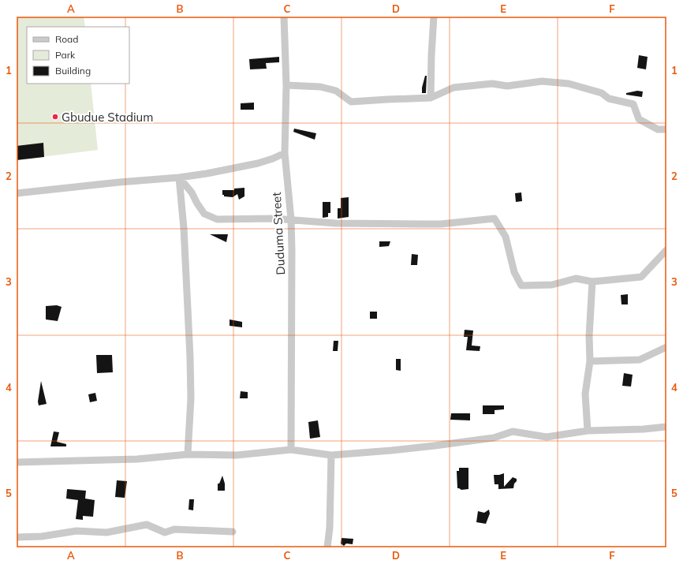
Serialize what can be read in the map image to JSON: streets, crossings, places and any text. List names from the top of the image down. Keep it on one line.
{"streets":{"street":["Duduma Street"]},"places":["Gbudue Stadium"],"legend":["Road","Park","Building"],"grid":{"columns":["A","B","C","D","E","F"],"rows":["1","2","3","4","5"]}}
